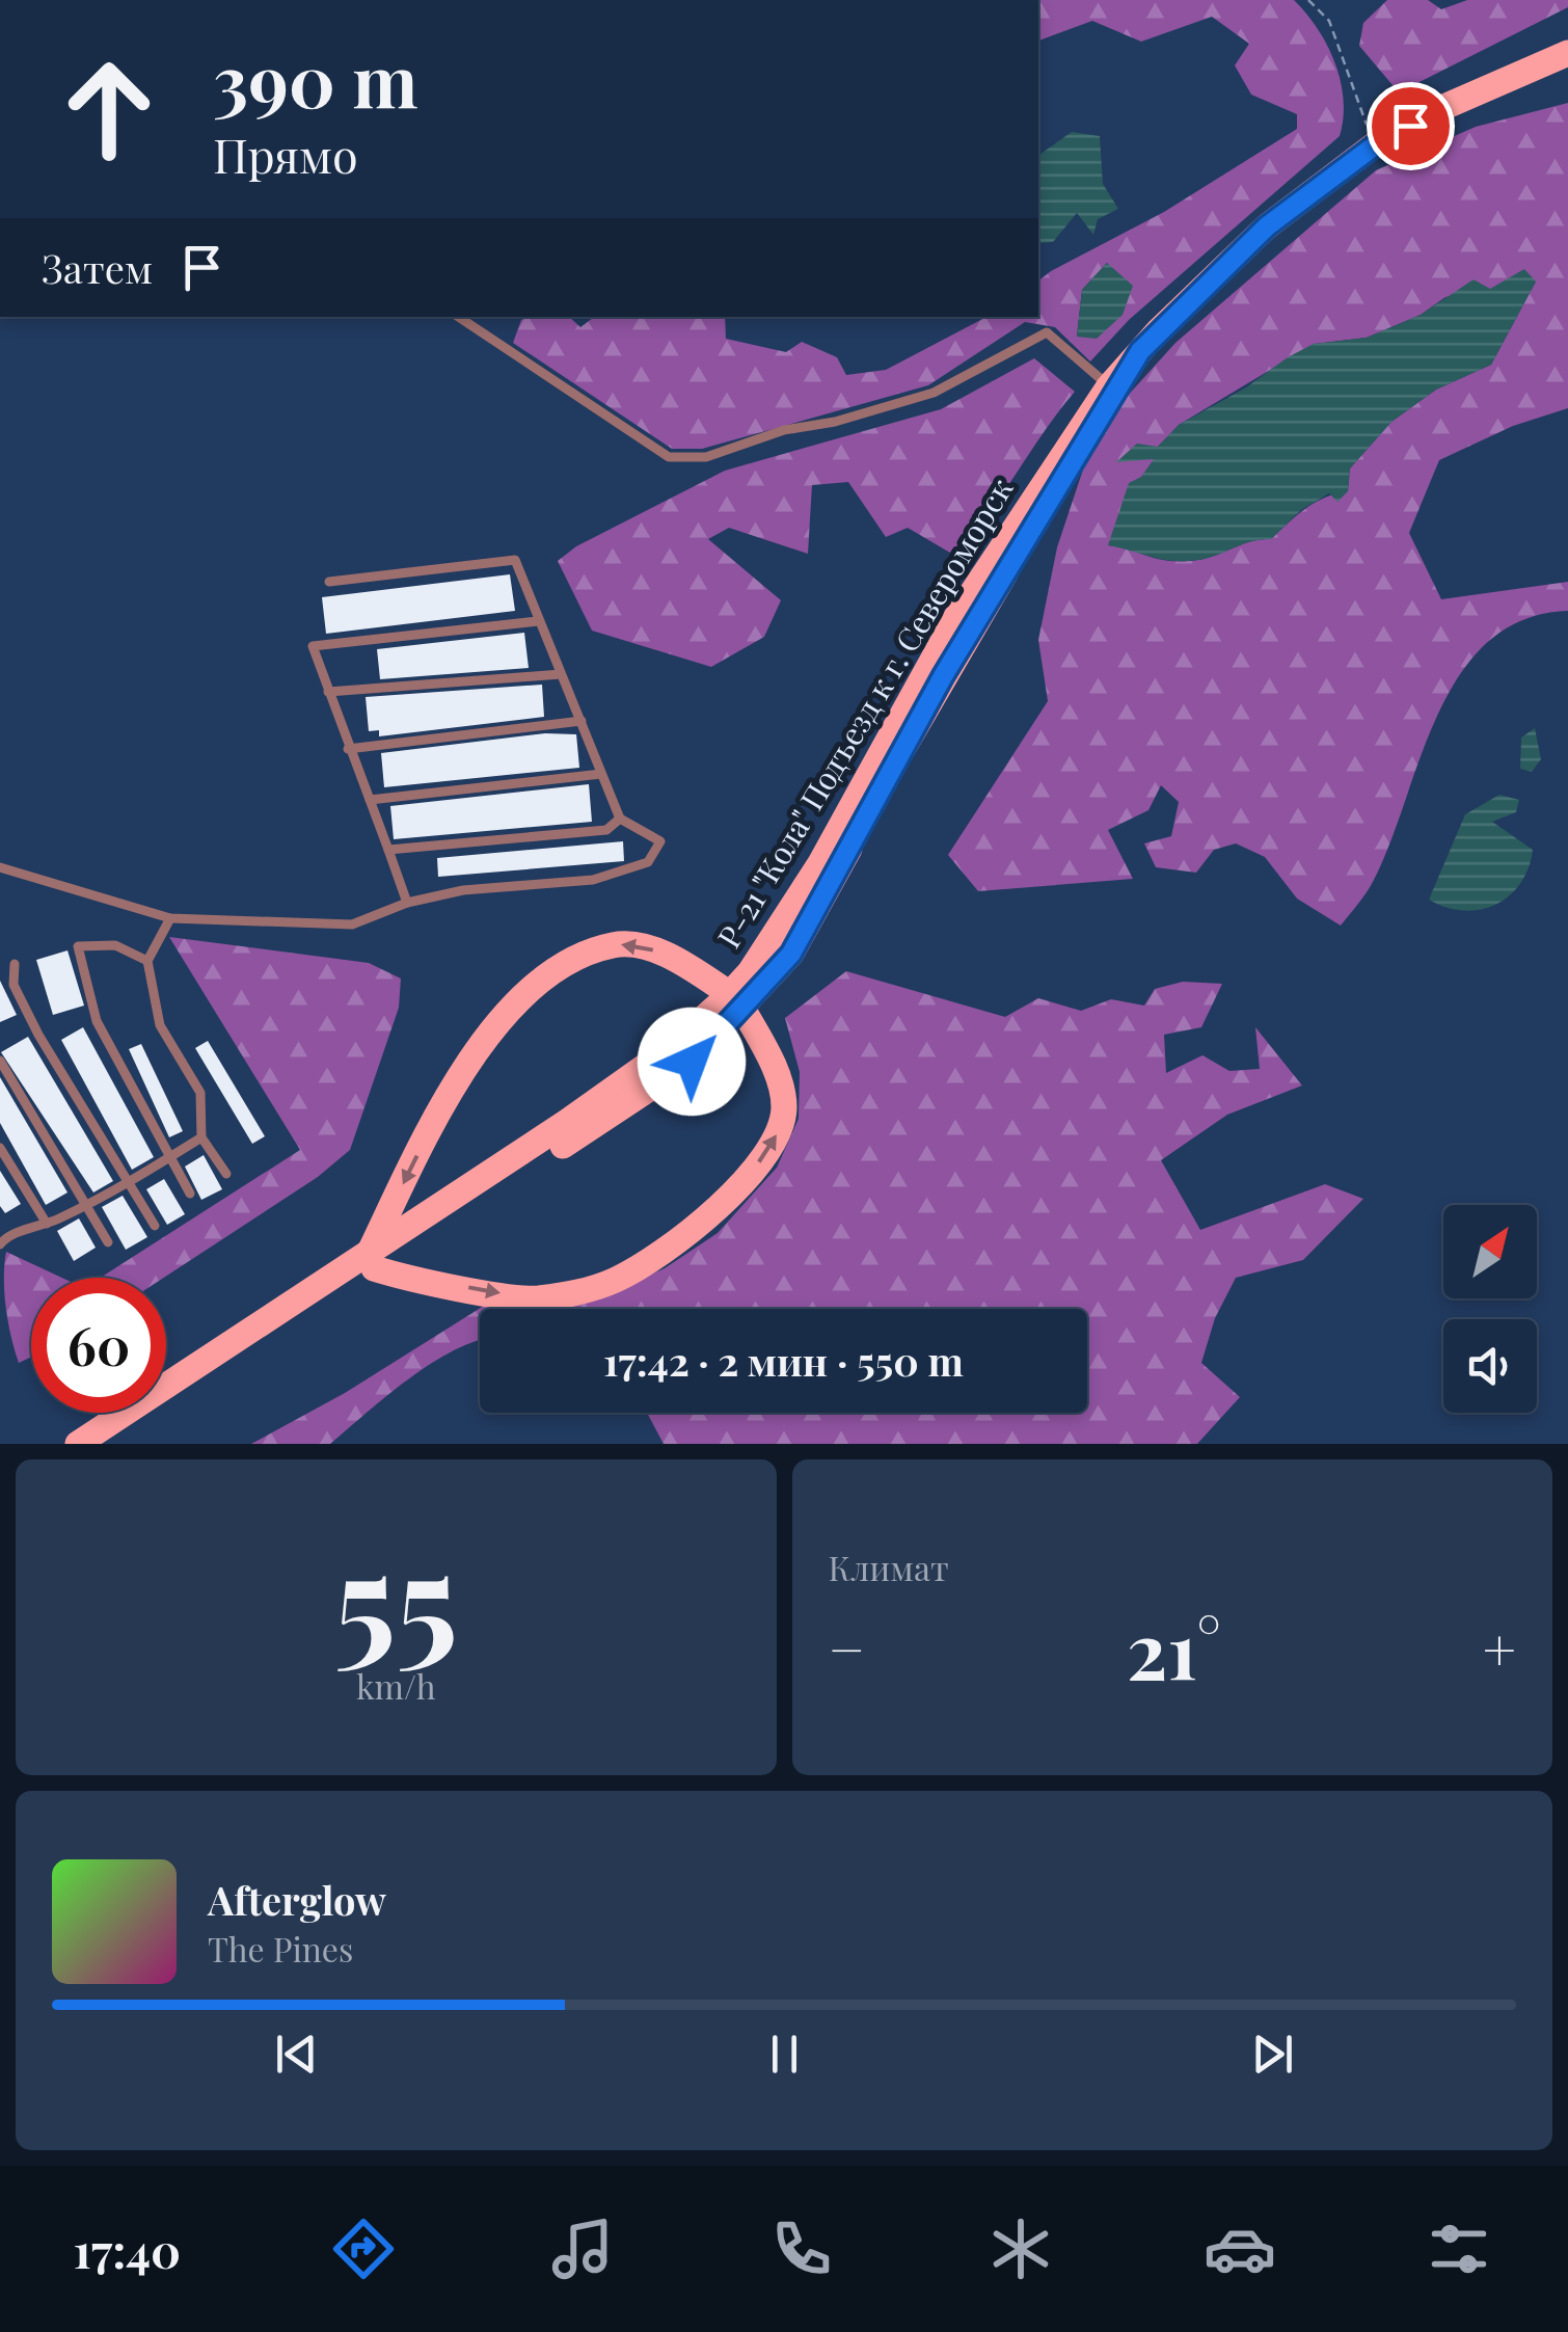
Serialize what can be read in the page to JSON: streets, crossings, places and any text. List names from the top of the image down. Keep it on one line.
{"streets":{"main road":["Р-21 \"Кола\" Подъезд к г. Североморск"]},"north":"top right","page":{"turn":["390 m","Прямо"],"then":"Затем","limit":"60","trip":"17:42 · 2 мин · 550 m","tile":[["55","km/h"],"Климат"],"heat":["−","21°","+"],"song":["Afterglow","The Pines"],"tabs":"17:40"}}
